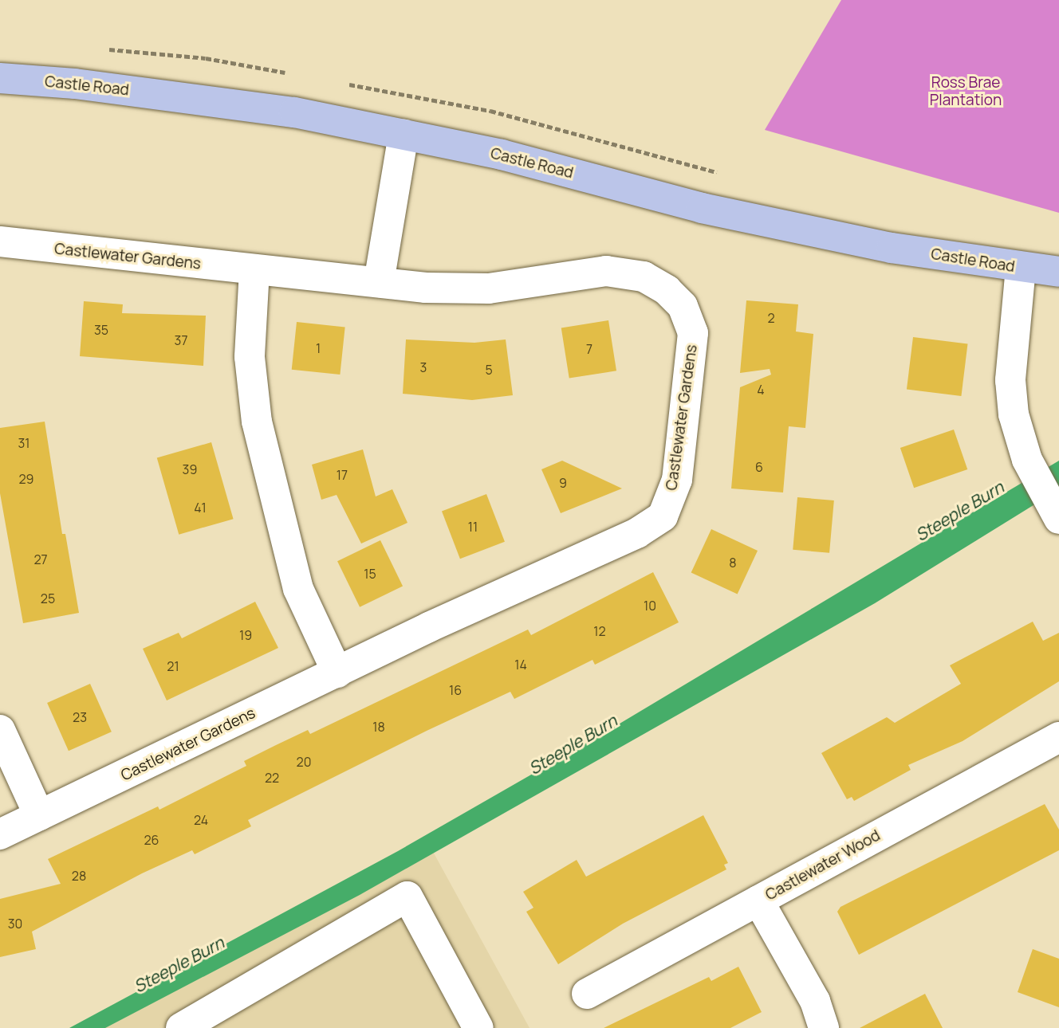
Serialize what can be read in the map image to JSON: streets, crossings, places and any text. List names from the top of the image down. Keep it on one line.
{"streets":{"main road":["Castle Road"],"street":["Castlewater Gardens","Castlewater Wood"]},"water":["Steeple Burn"],"parks":["Ross Brae Plantation"],"house_numbers":["2","35","37","1","7","3","5","4","31","6","39","17","29","9","41","11","27","8","15","25","10","12","19","14","21","16","23","18","20","22","24","26","28","30"]}
